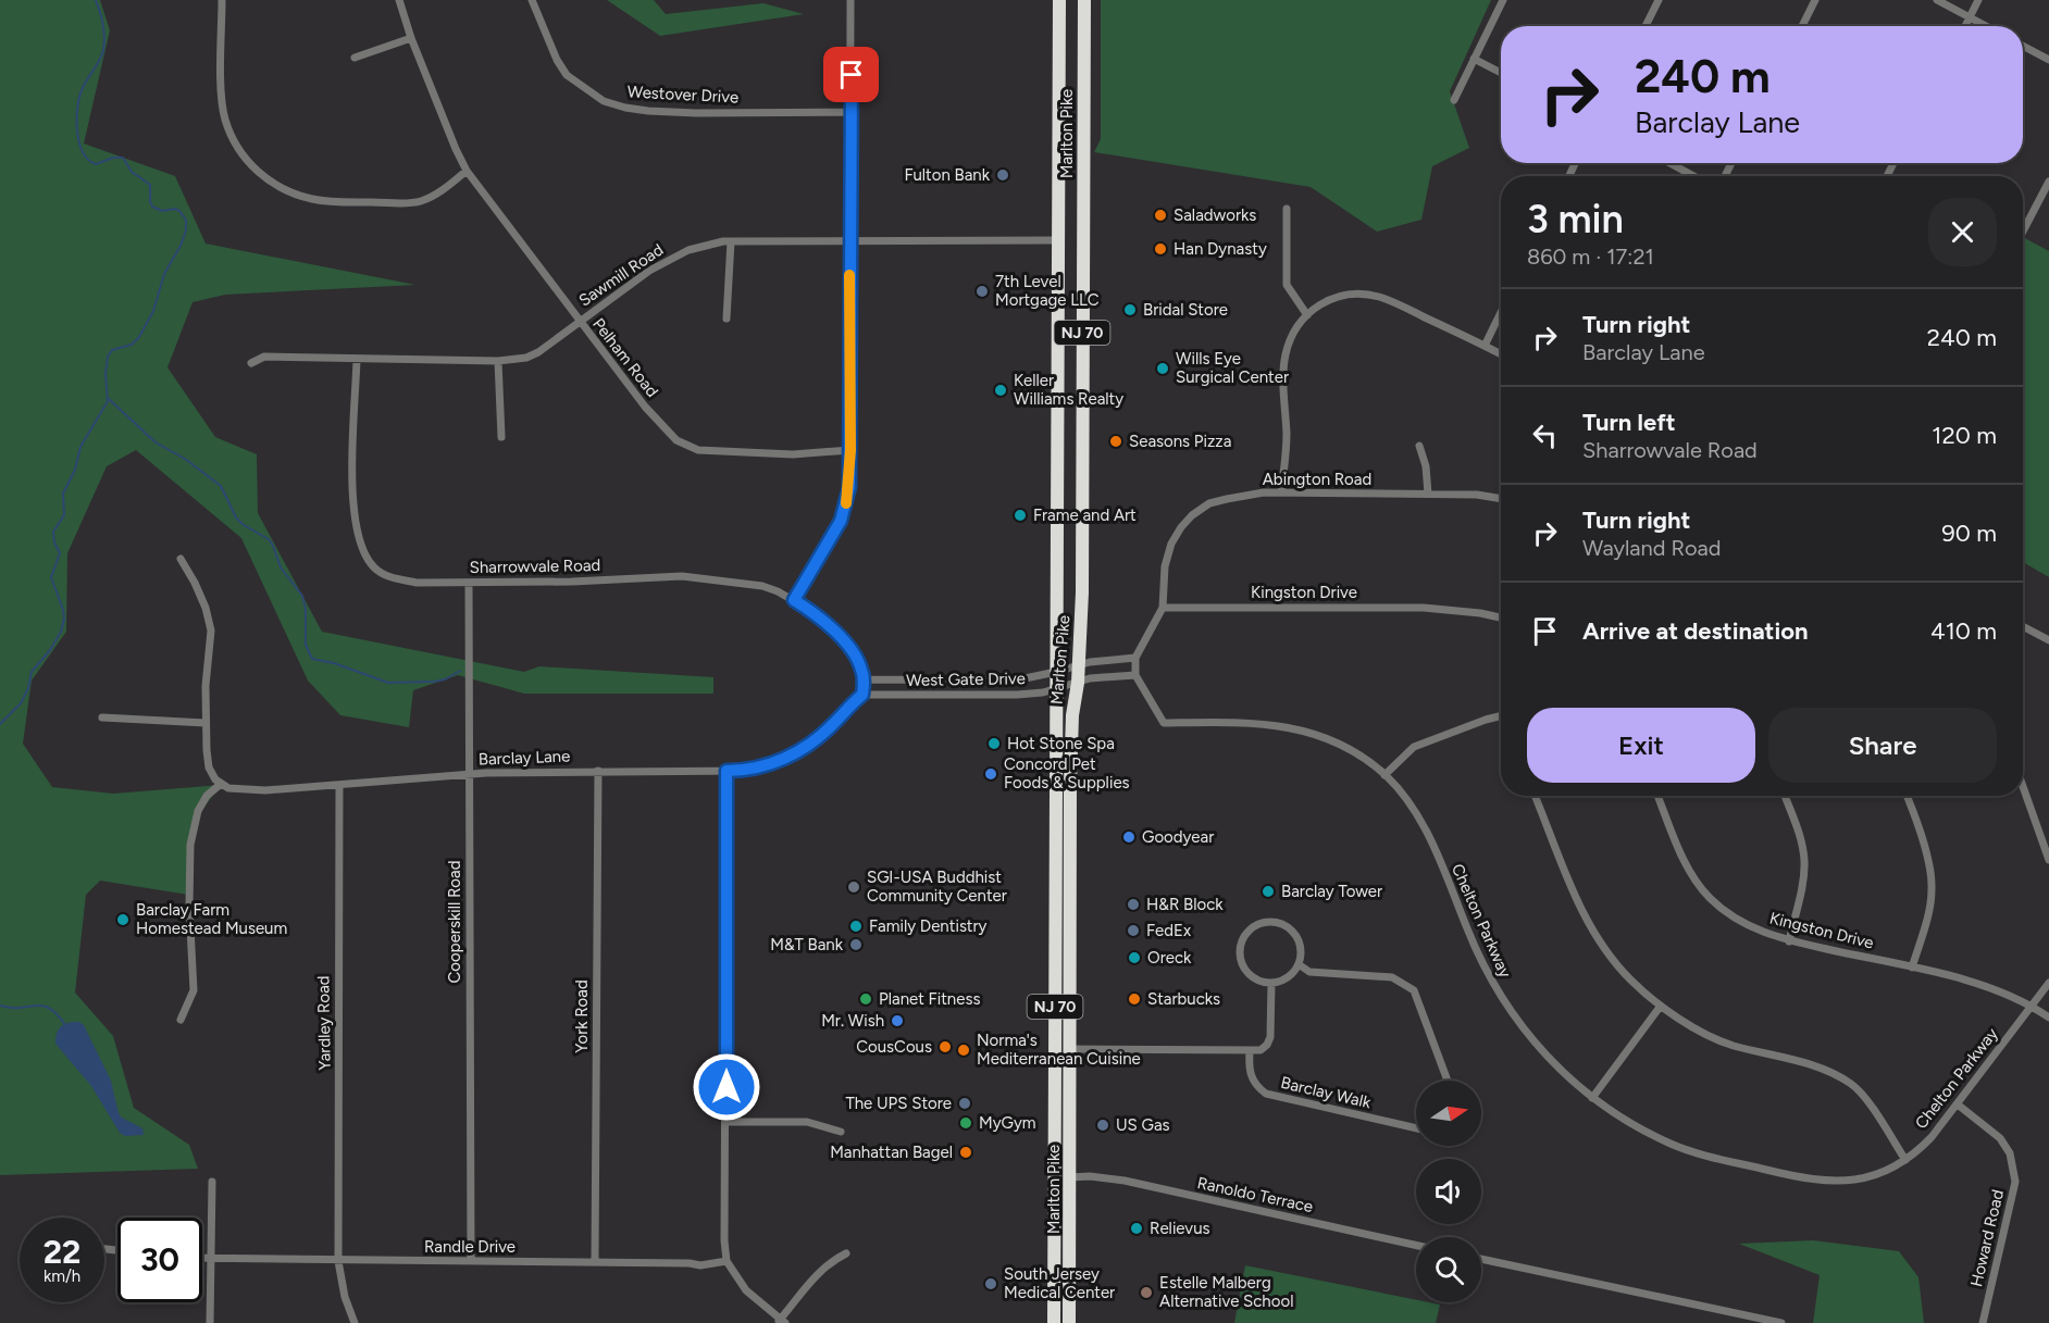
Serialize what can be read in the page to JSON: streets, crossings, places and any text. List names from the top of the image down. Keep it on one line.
{"streets":{"highway":["Marlton Pike","NJ 70"],"street":["Westover Drive","Sawmill Road","Pelham Road","Abington Road","Sharrowvale Road","Kingston Drive","West Gate Drive","Barclay Lane","Chelton Parkway","Cooperskill Road","York Road","Yardley Road","Barclay Walk","Ranoldo Terrace","Howard Road","Randle Drive"]},"crossings":[["Marlton Pike","Sawmill Road"],["Marlton Pike","West Gate Drive"],["Marlton Pike","Ranoldo Terrace"],["Sawmill Road","Pelham Road"],["Sawmill Road","Sharrowvale Road"],["Abington Road","Kingston Drive"],["Sharrowvale Road","West Gate Drive"],["Sharrowvale Road","Barclay Lane"],["Sharrowvale Road","Cooperskill Road"],["Kingston Drive","Chelton Parkway"],["West Gate Drive","Barclay Lane"],["Barclay Lane","Cooperskill Road"],["Barclay Lane","York Road"],["Barclay Lane","Yardley Road"],["Chelton Parkway","Howard Road"],["Cooperskill Road","Randle Drive"],["York Road","Randle Drive"],["Yardley Road","Randle Drive"]],"places":["Fulton Bank","Saladworks","Han Dynasty","7th Level Mortgage LLC","Bridal Store","Wills Eye Surgical Center","Keller Williams Realty","Seasons Pizza","Frame and Art","Hot Stone Spa","Concord Pet Foods & Supplies","Goodyear","SGI-USA Buddhist Community Center","Barclay Tower","H&R Block","Barclay Farm Homestead Museum","Family Dentistry","FedEx","M&T Bank","Oreck","Planet Fitness","Starbucks","Mr. Wish","CousCous","Norma's Mediterranean Cuisine","The UPS Store","MyGym","US Gas","Manhattan Bagel","Relievus","South Jersey Medical Center","Estelle Malberg Alternative School"],"north":"right","page":{"turn":["240 m","Barclay Lane"],"heading":["3 min","860 m · 17:21"],"list":[{"name":"Turn right","note":"Barclay Lane","value":"240 m"},{"name":"Turn left","note":"Sharrowvale Road","value":"120 m"},{"name":"Turn right","note":"Wayland Road","value":"90 m"},{"name":"Arrive at destination","value":"410 m"}],"buttons":["Exit","Share"],"speed":"22 km/h","limit":"30"}}
